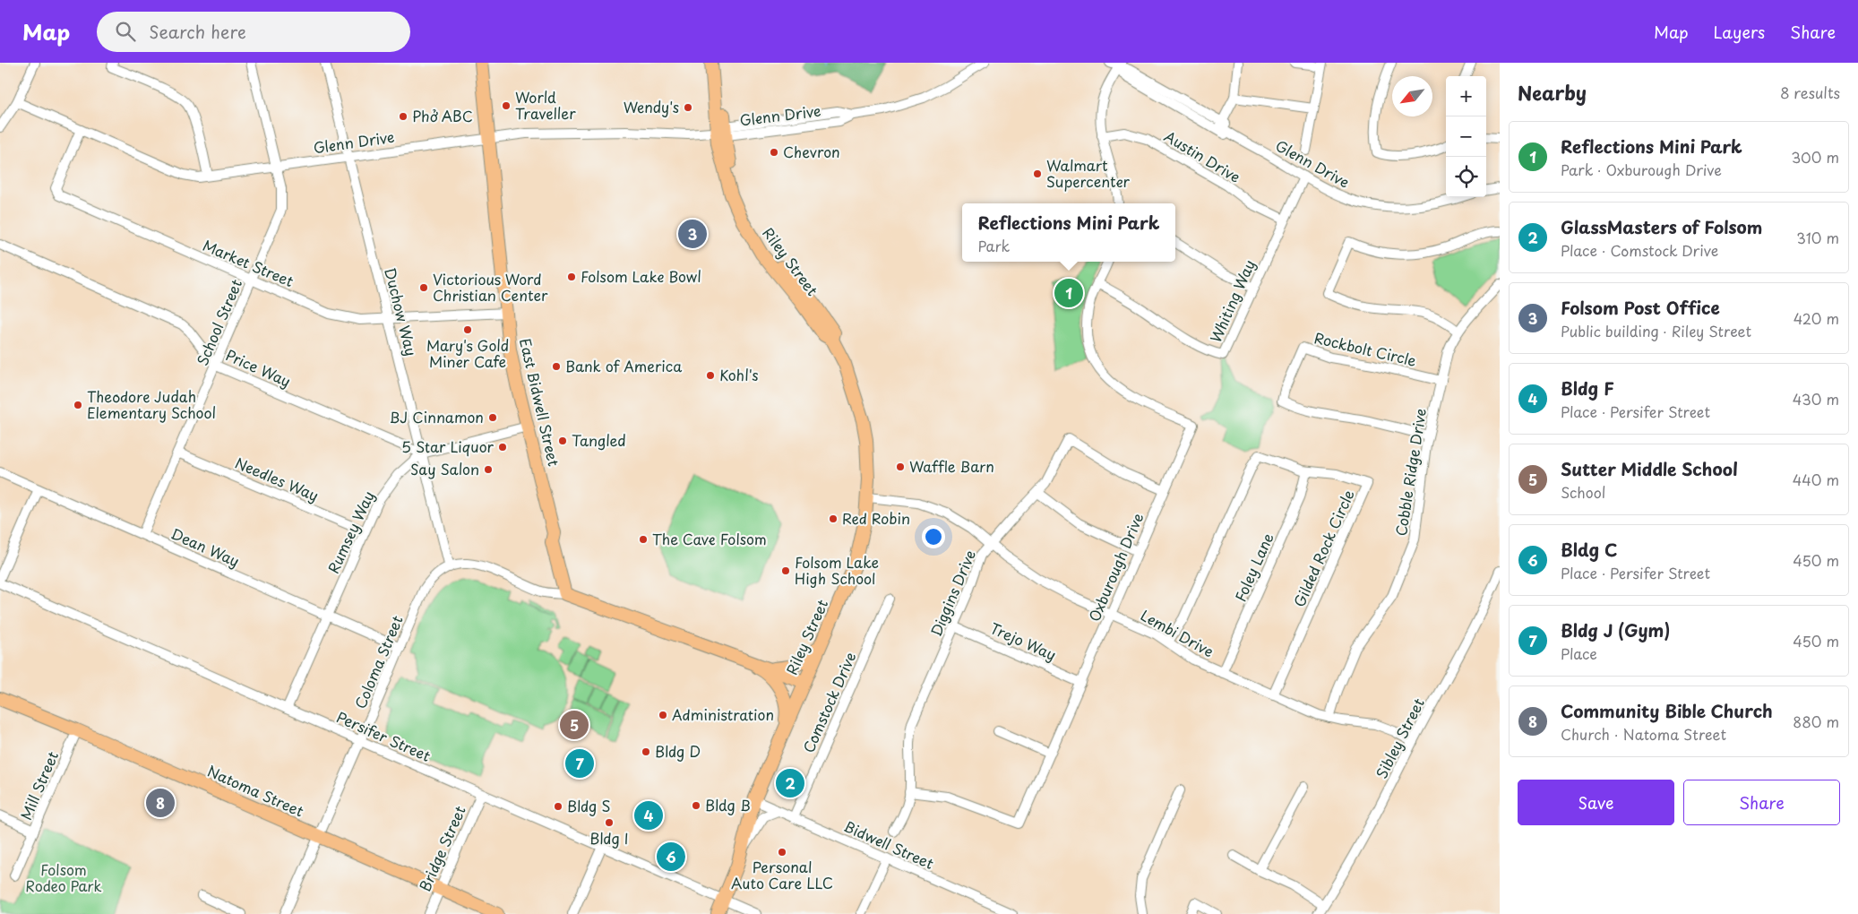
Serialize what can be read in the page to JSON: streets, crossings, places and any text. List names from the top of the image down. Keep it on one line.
{"streets":{"main road":["Riley Street","East Bidwell Street","Natoma Street"],"street":["Glenn Drive","Austin Drive","Market Street","Whiting Way","Duchow Way","School Street","Rockbolt Circle","Price Way","Cobble Ridge Drive","Needles Way","Rumsey Way","Dean Way","Gilded Rock Circle","Oxburough Drive","Foley Lane","Diggins Drive","Lembi Drive","Trejo Way","Coloma Street","Comstock Drive","Persifer Street","Sibley Street","Mill Street","Bidwell Street","Bridge Street"]},"crossings":[["Glenn Drive","Riley Street"],["Glenn Drive","Market Street"],["Glenn Drive","Whiting Way"],["Glenn Drive","Duchow Way"],["Glenn Drive","School Street"],["Glenn Drive","East Bidwell Street"],["Austin Drive","Whiting Way"],["Riley Street","Lembi Drive"],["Riley Street","Persifer Street"],["Riley Street","Bidwell Street"],["Market Street","Duchow Way"],["Market Street","School Street"],["Market Street","East Bidwell Street"],["Whiting Way","Oxburough Drive"],["Duchow Way","Price Way"],["Duchow Way","Rumsey Way"],["Duchow Way","Coloma Street"],["School Street","Price Way"],["School Street","Needles Way"],["School Street","Dean Way"],["Rockbolt Circle","Cobble Ridge Drive"],["Price Way","Rumsey Way"],["East Bidwell Street","Rumsey Way"],["East Bidwell Street","Coloma Street"],["Cobble Ridge Drive","Lembi Drive"],["Needles Way","Rumsey Way"],["Rumsey Way","Dean Way"],["Rumsey Way","Persifer Street"],["Dean Way","Coloma Street"],["Gilded Rock Circle","Foley Lane"],["Gilded Rock Circle","Lembi Drive"],["Oxburough Drive","Diggins Drive"],["Oxburough Drive","Lembi Drive"],["Oxburough Drive","Trejo Way"],["Foley Lane","Lembi Drive"],["Diggins Drive","Lembi Drive"],["Diggins Drive","Trejo Way"],["Lembi Drive","Sibley Street"],["Coloma Street","Persifer Street"],["Coloma Street","Natoma Street"],["Comstock Drive","Bidwell Street"],["Persifer Street","Bridge Street"],["Mill Street","Natoma Street"],["Natoma Street","Bridge Street"]],"parks":["Folsom Rodeo Park"],"places":["World Traveller","Wendy's","Phở ABC","Chevron","Walmart Supercenter","Folsom Lake Bowl","Victorious Word Christian Center","Mary's Gold Miner Cafe","Bank of America","Kohl's","Theodore Judah Elementary School","BJ Cinnamon","Tangled","5 Star Liquor","Waffle Barn","Say Salon","Red Robin","The Cave Folsom","Folsom Lake High School","Administration","Bldg D","Bldg B","Bldg S","Bldg I","Personal Auto Care LLC"],"north":"bottom left","page":{"header":"Map","search":"Search here","nav":["Map","Layers","Share"],"heading":["Nearby","8 results"],"map_buttons":["+","−"],"list":[{"mark":"1","name":"Reflections Mini Park","note":"Park · Oxburough Drive","value":"300 m"},{"mark":"2","name":"GlassMasters of Folsom","note":"Place · Comstock Drive","value":"310 m"},{"mark":"3","name":"Folsom Post Office","note":"Public building · Riley Street","value":"420 m"},{"mark":"4","name":"Bldg F","note":"Place · Persifer Street","value":"430 m"},{"mark":"5","name":"Sutter Middle School","note":"School","value":"440 m"},{"mark":"6","name":"Bldg C","note":"Place · Persifer Street","value":"450 m"},{"mark":"7","name":"Bldg J (Gym)","note":"Place","value":"450 m"},{"mark":"8","name":"Community Bible Church","note":"Church · Natoma Street","value":"880 m"}],"popup":["Reflections Mini Park","Park"],"pins":["3","1","5","7","2","8","4","6"],"buttons":["Save","Share"]}}
